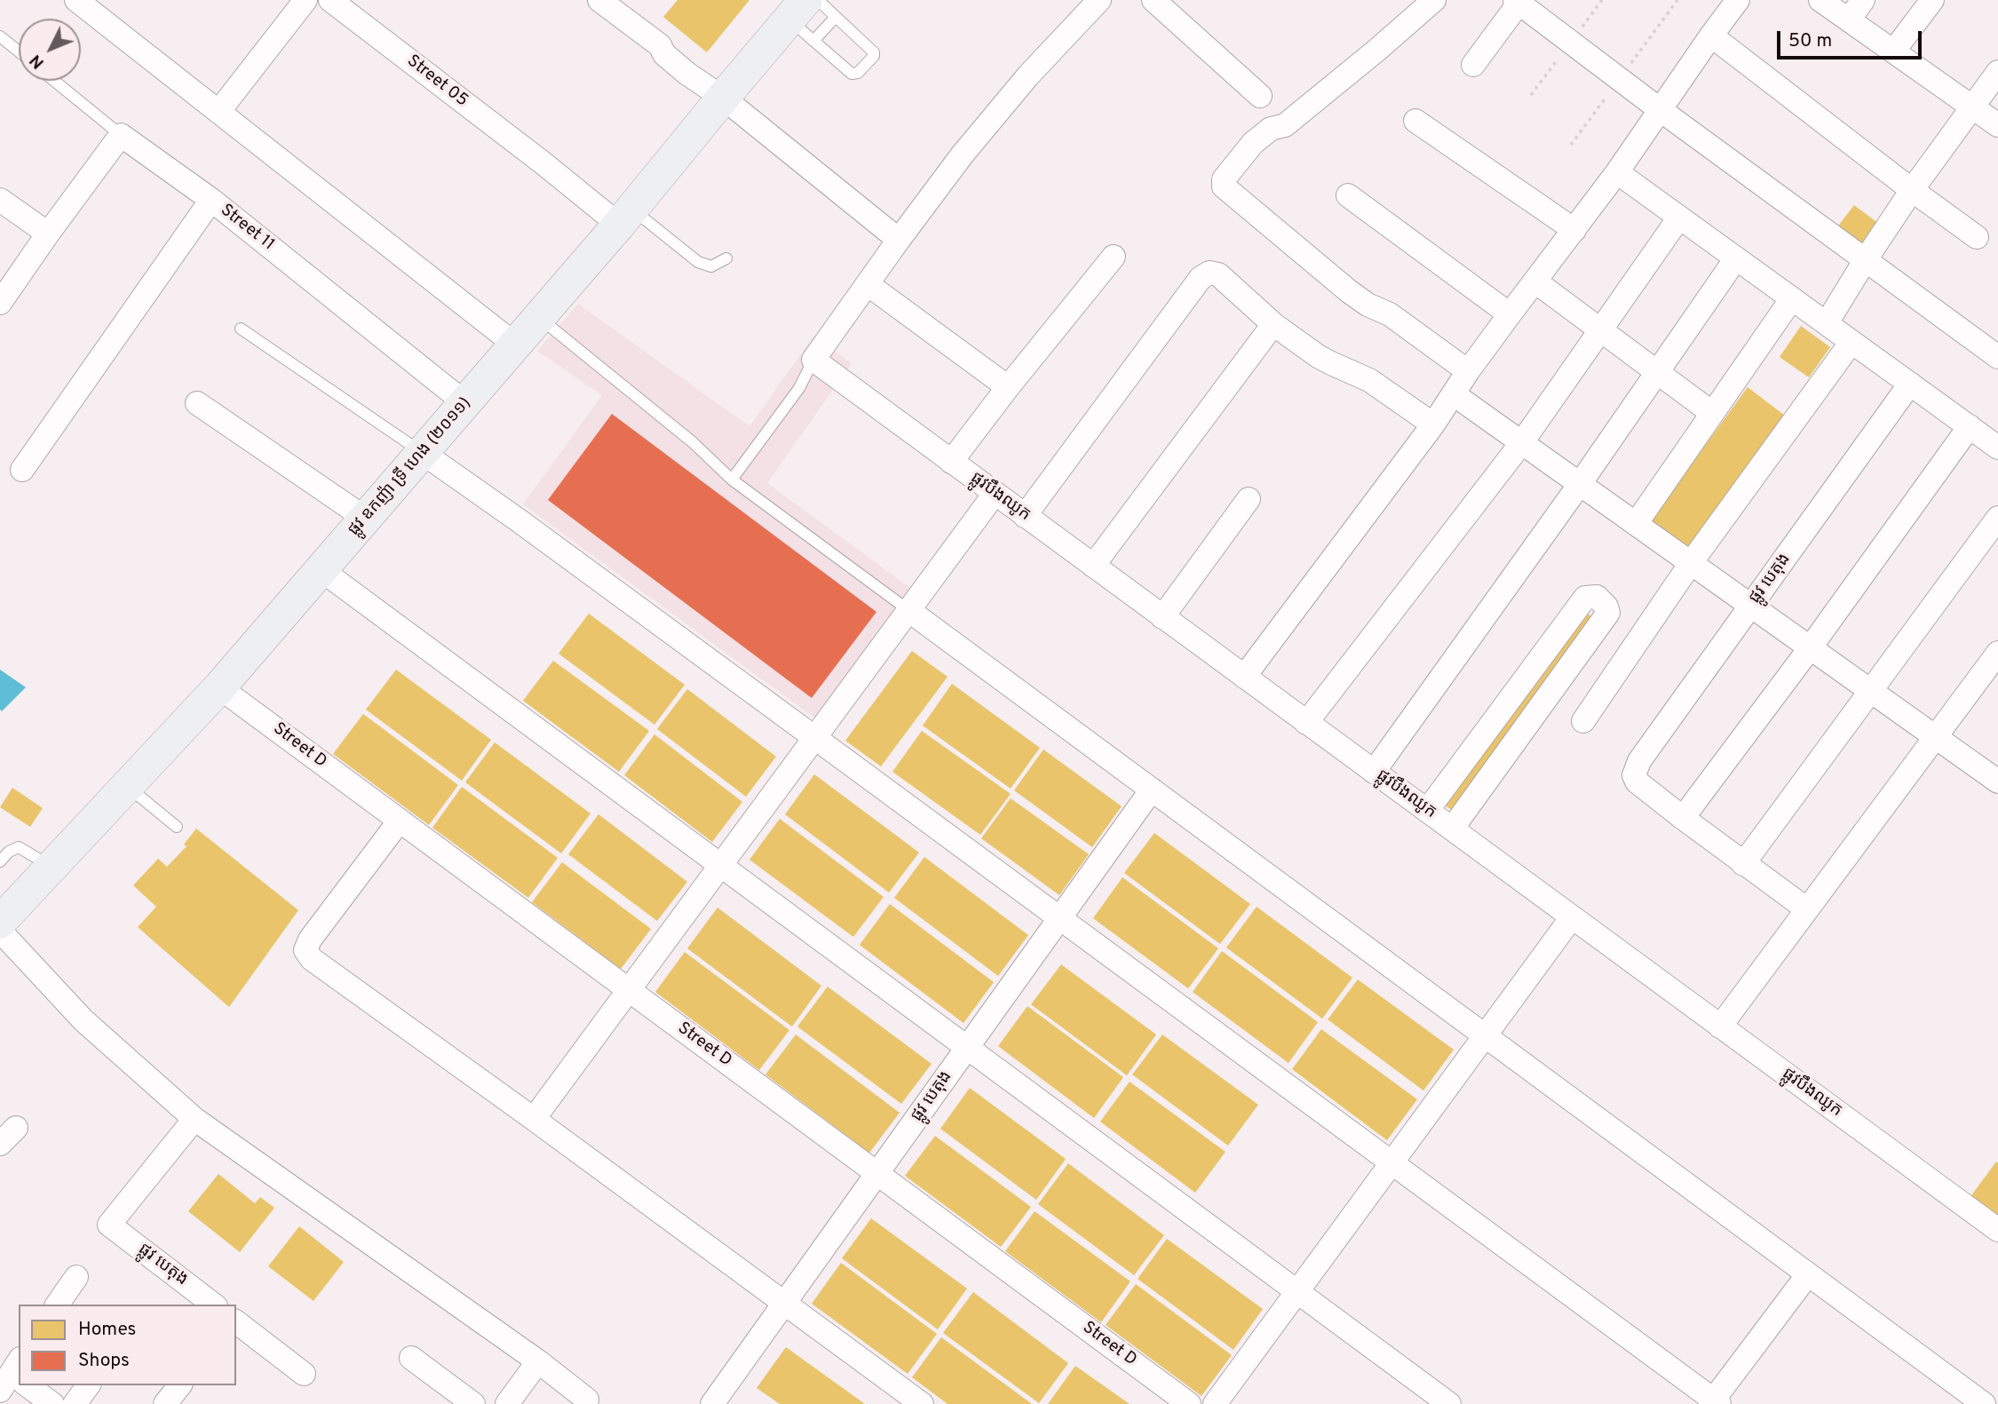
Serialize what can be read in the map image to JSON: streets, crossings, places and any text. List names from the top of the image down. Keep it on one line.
{"streets":{"main road":["ផ្លូវ ឧកញ៉ា ទ្រី ហេង (២០១១)"],"street":["Street 05","Street 11","ផ្លូវបឹងឈូក","ផ្លូវ បេតុង","Street D"]},"crossings":[["Street 05","ផ្លូវ ឧកញ៉ា ទ្រី ហេង (២០១១)"],["Street 11","ផ្លូវ ឧកញ៉ា ទ្រី ហេង (២០១១)"],["ផ្លូវ ឧកញ៉ា ទ្រី ហេង (២០១១)","Street D"],["ផ្លូវ បេតុង","Street D"]],"legend":["Homes","Shops"],"scale_bar":"50 m","north":"bottom left"}
